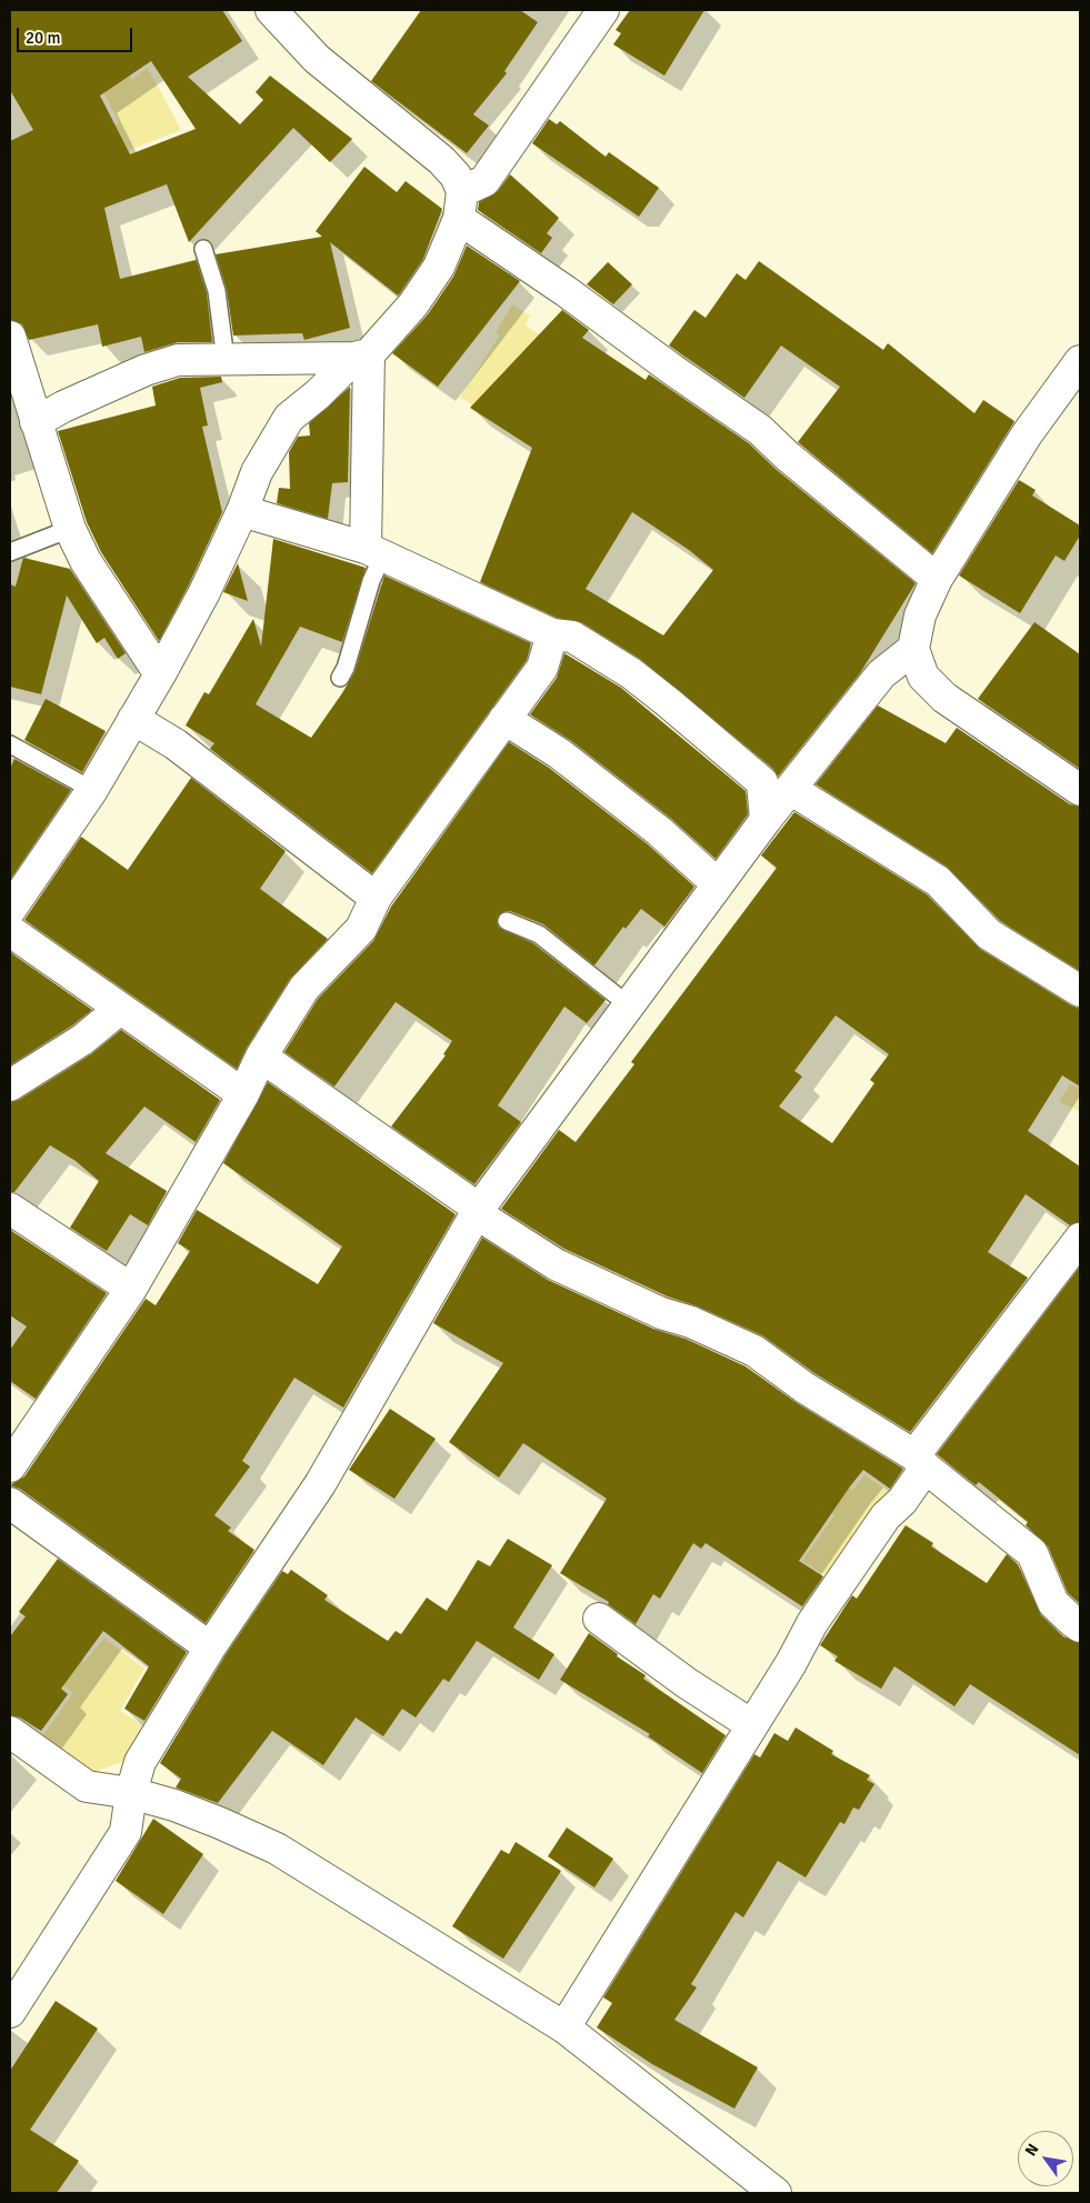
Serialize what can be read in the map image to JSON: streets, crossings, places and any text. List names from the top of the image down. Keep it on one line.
{"scale_bar":"20 m","north":"top left"}
